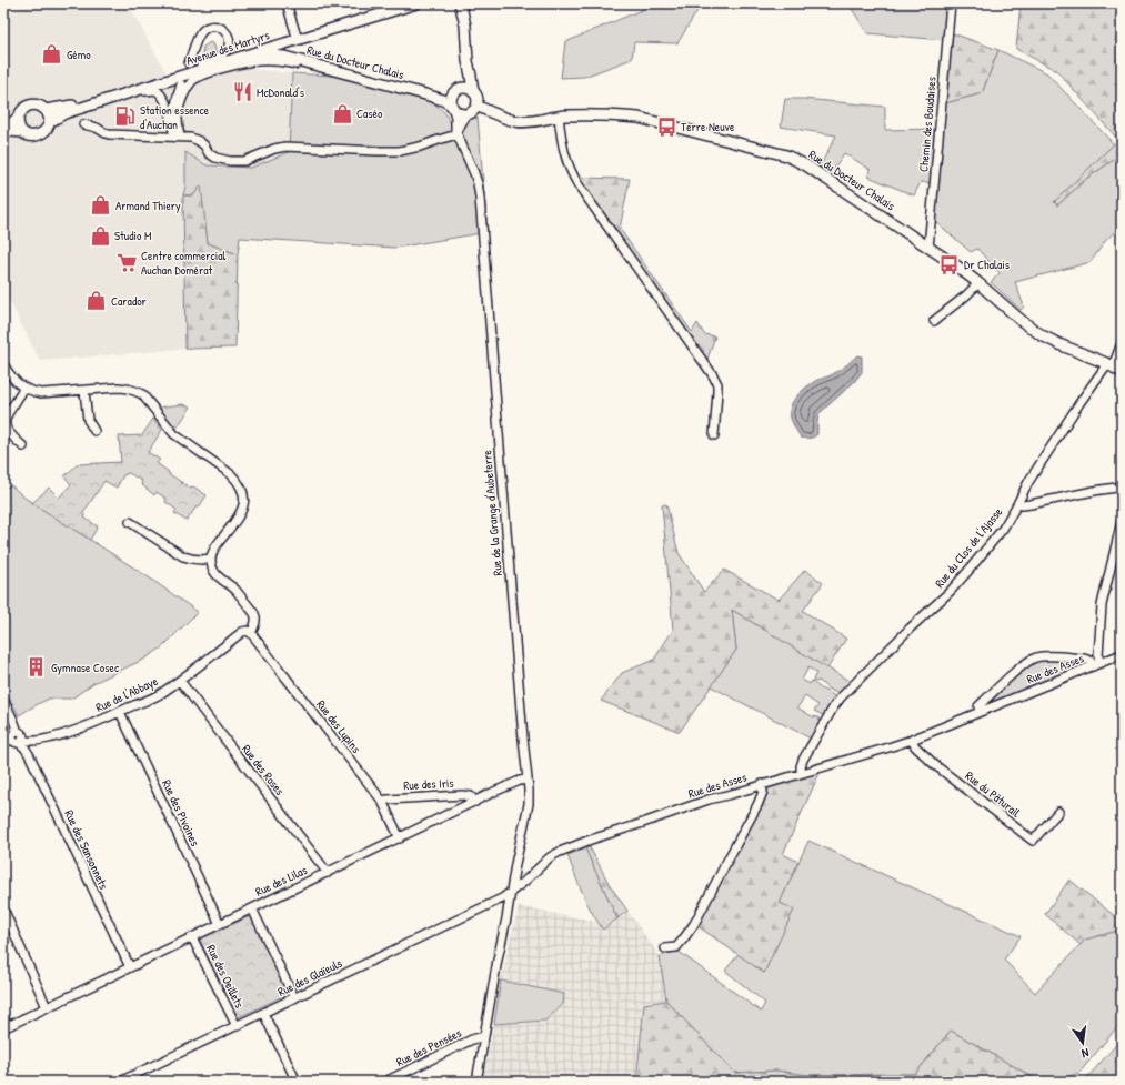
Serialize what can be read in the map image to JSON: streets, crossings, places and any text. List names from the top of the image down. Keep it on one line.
{"streets":{"main road":["Avenue des Martyrs","Rue du Docteur Chalais"],"street":["Chemin des Boudaises","Rue de la Grange d'Aubeterre","Rue du Clos de l'Ajasse","Rue des Asses","Rue de l'Abbaye","Rue des Lupins","Rue des Roses","Rue des Iris","Rue du Pâturail","Rue des Pivoines","Rue des Sansonnets","Rue des Lilas","Rue des Oeillets","Rue des Glaïeuls","Rue des Pensées"]},"crossings":[["Avenue des Martyrs","Rue du Docteur Chalais"],["Rue du Docteur Chalais","Chemin des Boudaises"],["Rue du Docteur Chalais","Rue de la Grange d'Aubeterre"],["Rue du Docteur Chalais","Rue du Clos de l'Ajasse"],["Rue de la Grange d'Aubeterre","Rue des Asses"],["Rue de la Grange d'Aubeterre","Rue des Lilas"],["Rue de la Grange d'Aubeterre","Rue des Glaïeuls"],["Rue du Clos de l'Ajasse","Rue des Asses"],["Rue des Asses","Rue du Pâturail"],["Rue des Asses","Rue des Glaïeuls"],["Rue de l'Abbaye","Rue des Lupins"],["Rue de l'Abbaye","Rue des Roses"],["Rue de l'Abbaye","Rue des Pivoines"],["Rue de l'Abbaye","Rue des Sansonnets"],["Rue des Lupins","Rue des Iris"],["Rue des Lupins","Rue des Lilas"],["Rue des Roses","Rue des Lilas"],["Rue des Iris","Rue des Lilas"],["Rue des Pivoines","Rue des Lilas"],["Rue des Sansonnets","Rue des Lilas"],["Rue des Lilas","Rue des Oeillets"],["Rue des Oeillets","Rue des Glaïeuls"]],"places":{"shop":["Gémo","Caséo","Armand Thiery","Studio M","Carador"],"restaurant":["McDonald's"],"fuel station":["Station essence d'Auchan"],"bus stop":["Terre Neuve","Dr Chalais"],"supermarket":["Centre commercial Auchan Domérat"],"building":["Gymnase Cosec"]},"north":"bottom"}
